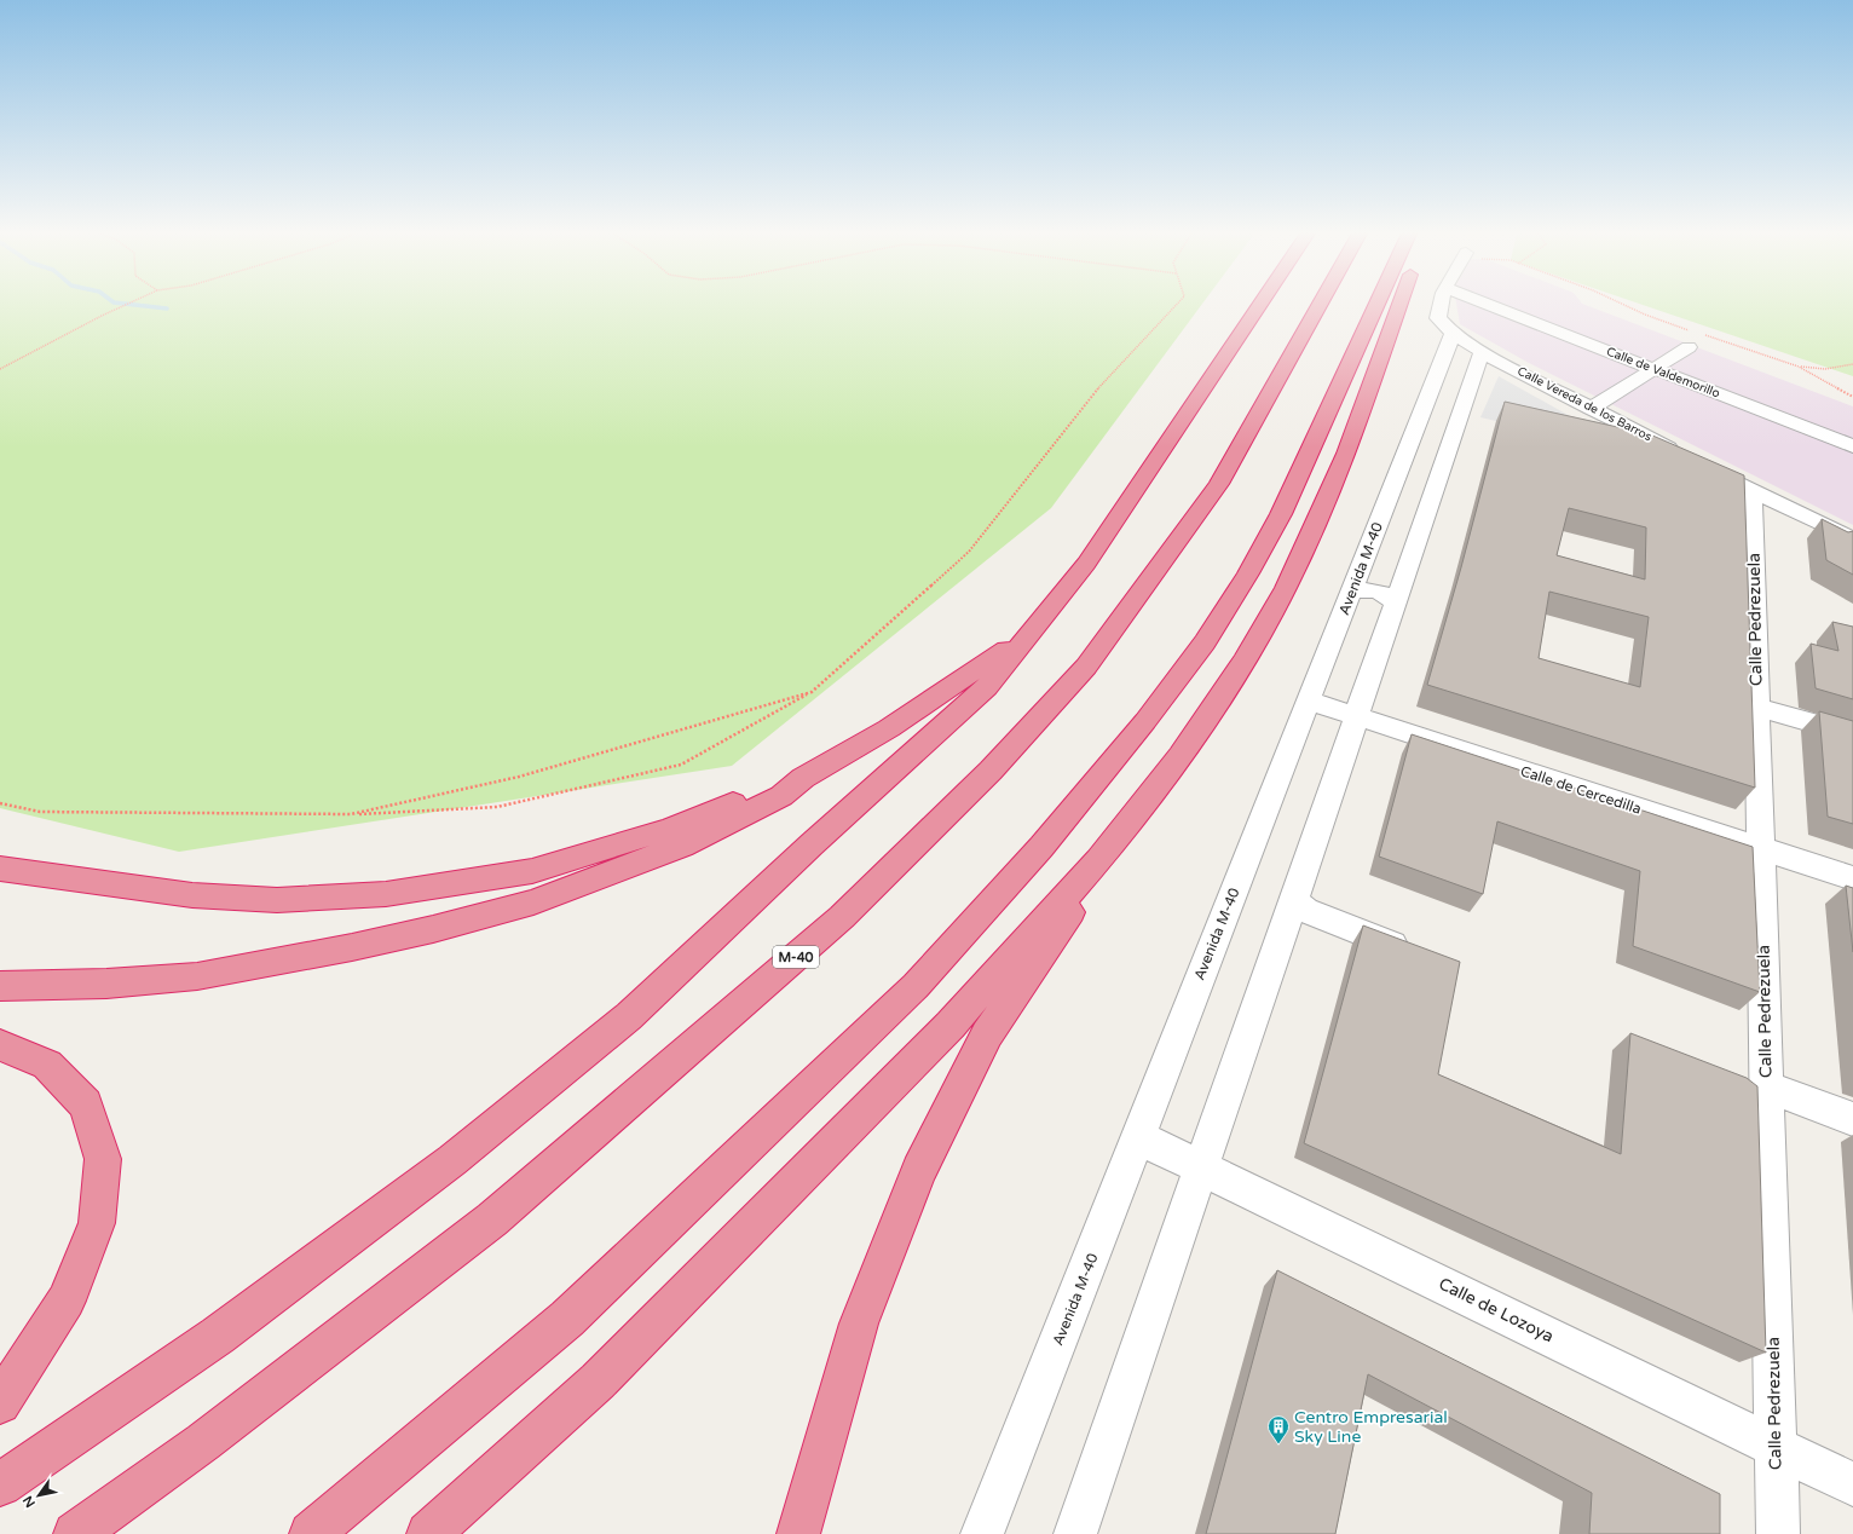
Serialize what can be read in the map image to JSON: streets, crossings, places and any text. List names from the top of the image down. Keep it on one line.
{"streets":{"highway":["M-40"],"street":["Calle de Valdemorillo","Calle Vereda de los Barros","Avenida M-40","Calle Pedrezuela","Calle de Cercedilla","Calle de Lozoya"]},"crossings":[["Calle Vereda de los Barros","Avenida M-40"],["Avenida M-40","Calle de Cercedilla"],["Avenida M-40","Calle de Lozoya"],["Calle Pedrezuela","Calle de Cercedilla"],["Calle Pedrezuela","Calle de Lozoya"]],"places":{"building":["Centro Empresarial Sky Line"]},"north":"bottom left"}
